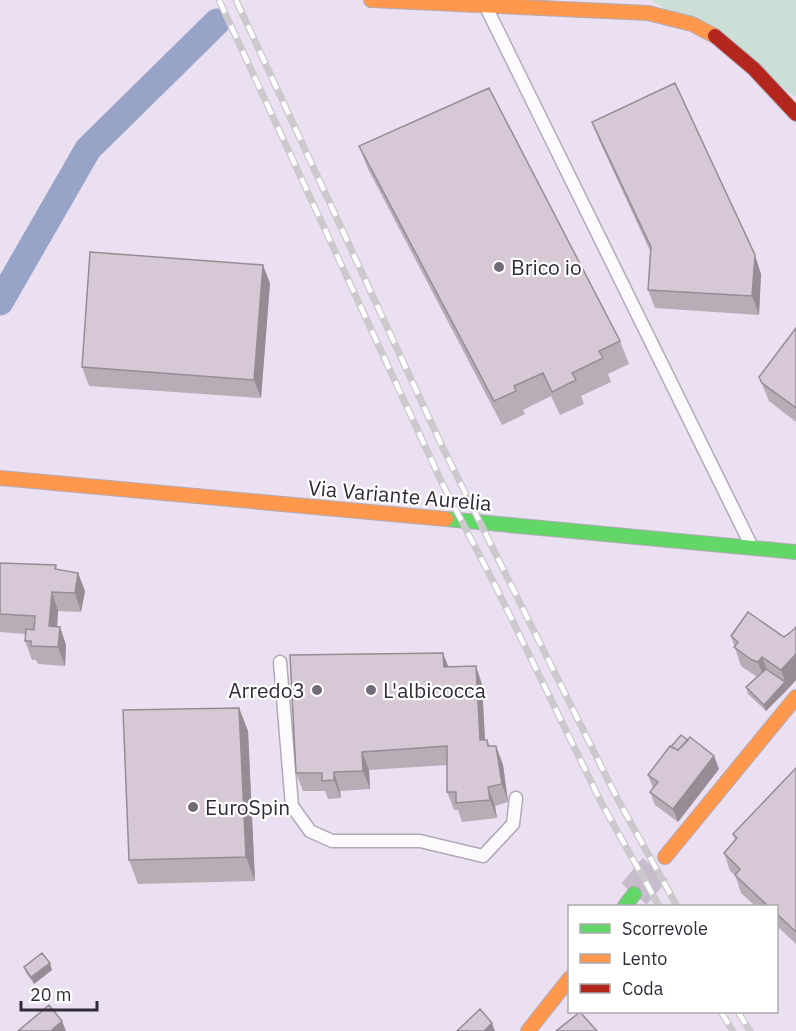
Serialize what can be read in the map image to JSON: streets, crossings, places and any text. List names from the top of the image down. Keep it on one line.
{"streets":{"main road":["Via Variante Aurelia"]},"places":["Brico io","Arredo3","L'albicocca","EuroSpin"],"legend":["Scorrevole","Lento","Coda"],"scale_bar":"20 m"}
